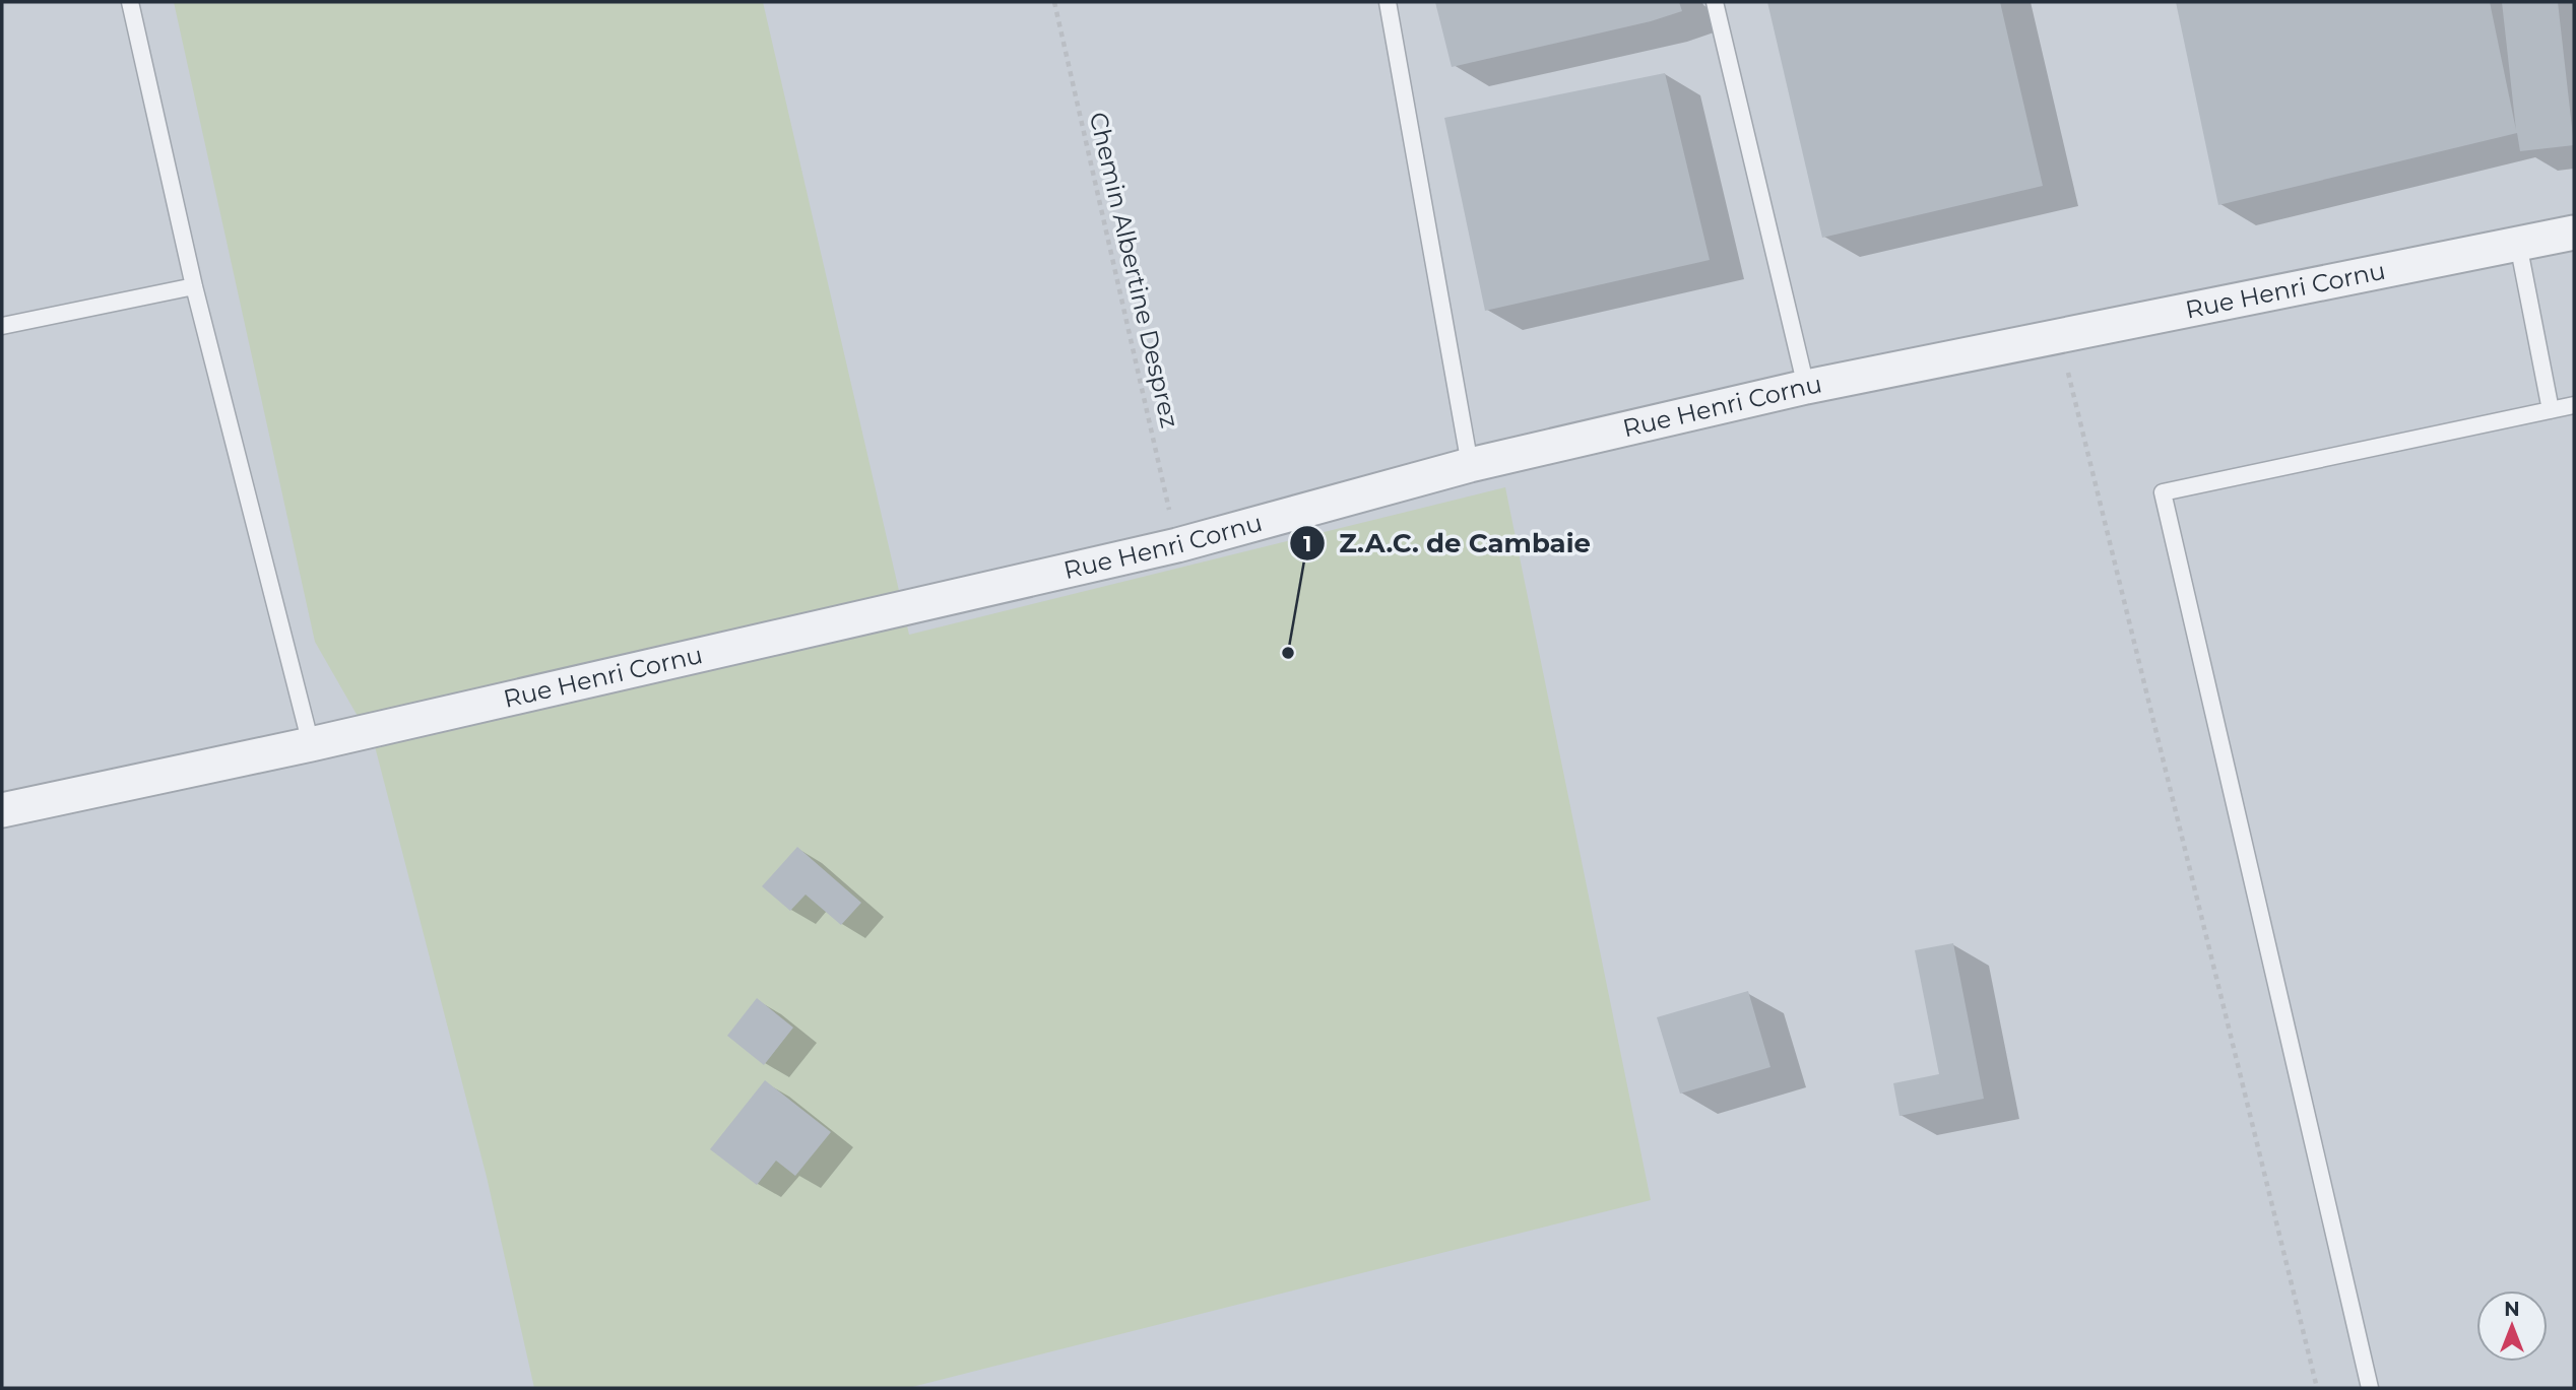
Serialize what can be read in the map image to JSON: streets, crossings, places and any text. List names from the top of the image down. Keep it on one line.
{"streets":{"street":["Rue Henri Cornu"],"path":["Chemin Albertine Desprez"]},"crossings":[["Chemin Albertine Desprez","Rue Henri Cornu"]],"places":["Z.A.C. de Cambaie"],"north":"top"}
